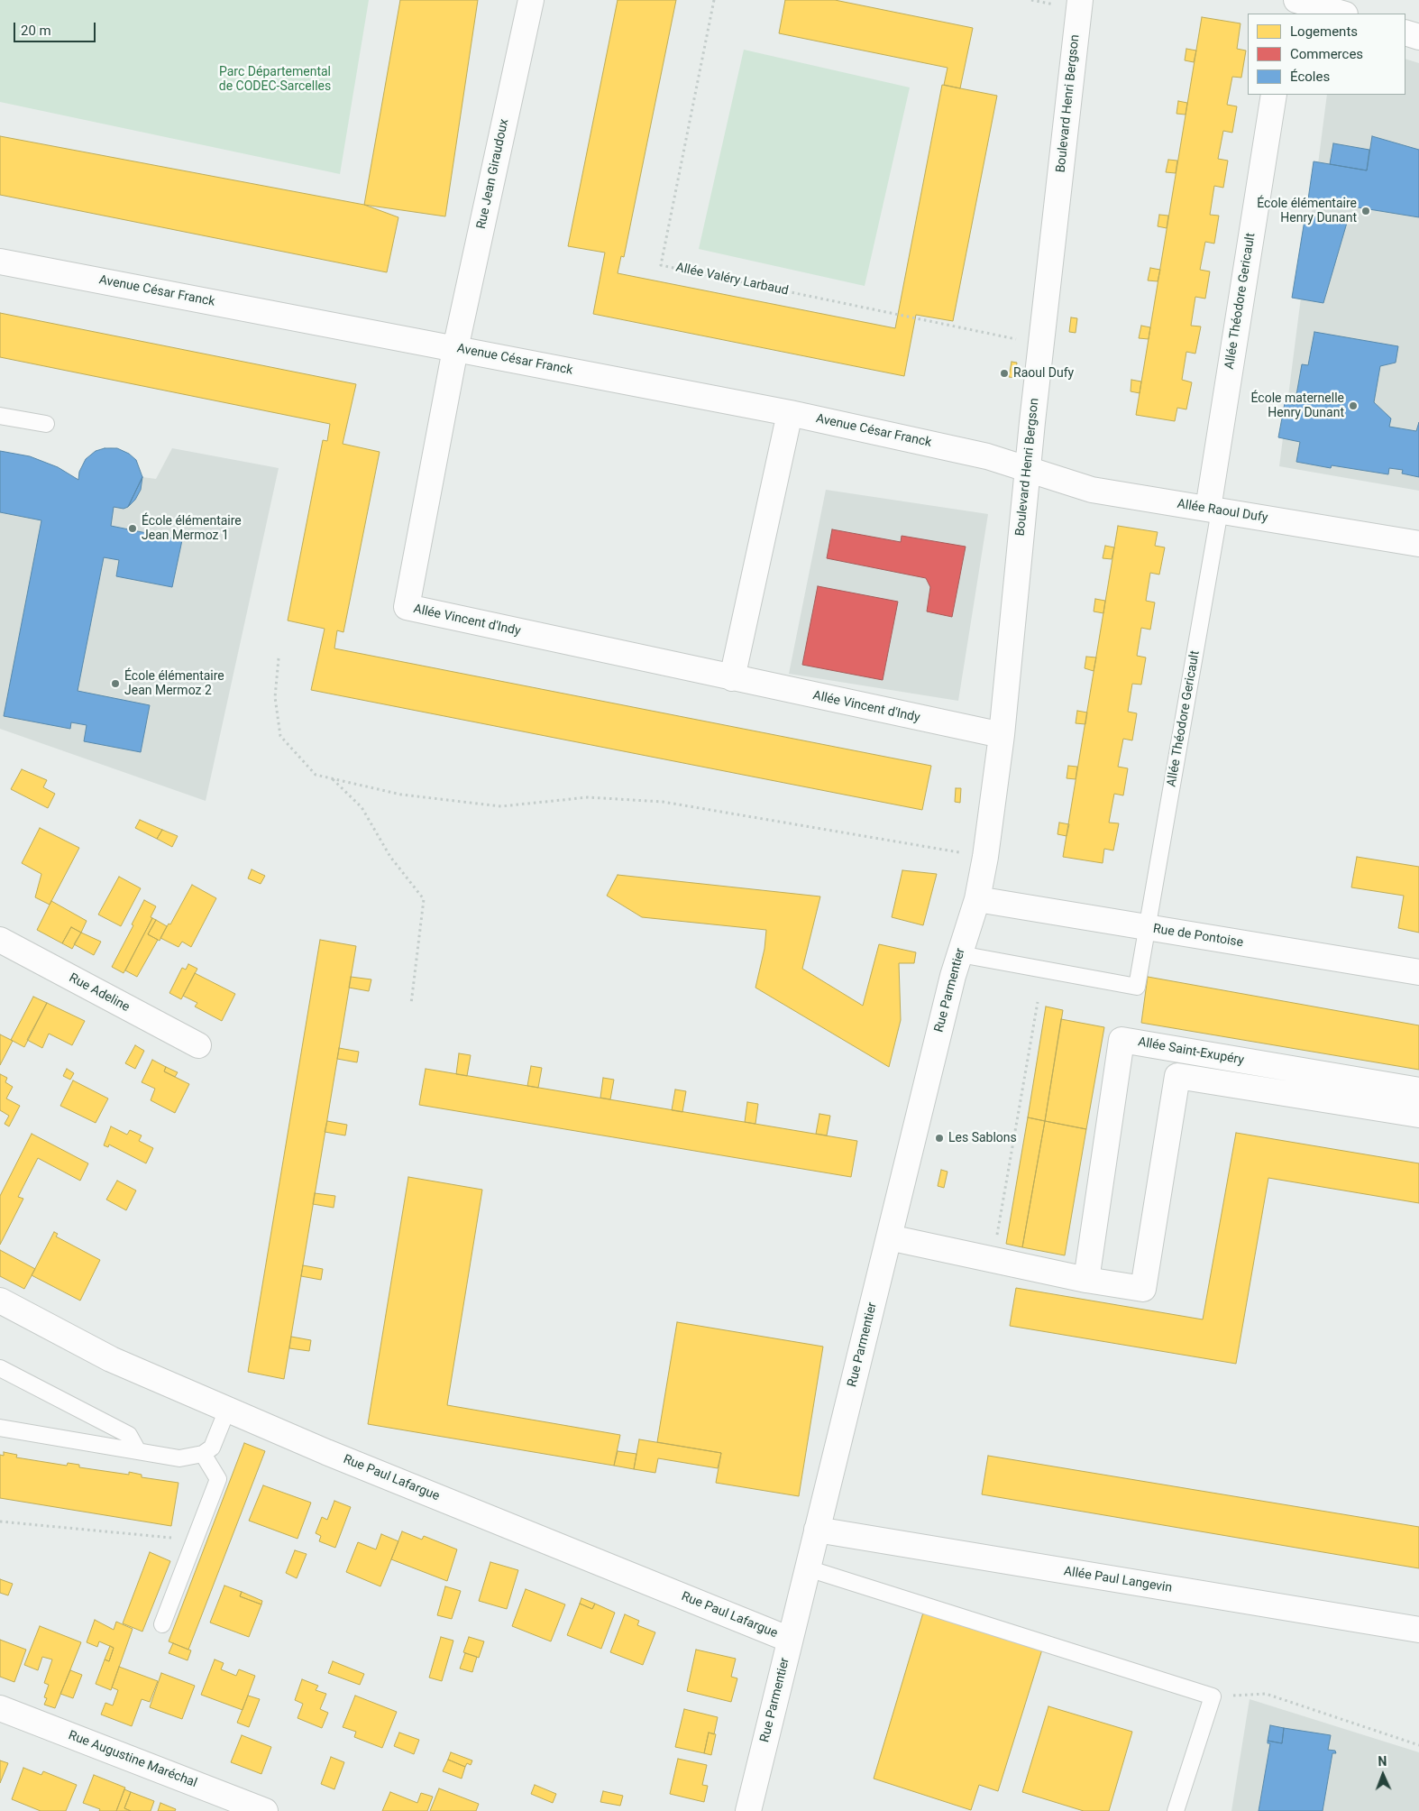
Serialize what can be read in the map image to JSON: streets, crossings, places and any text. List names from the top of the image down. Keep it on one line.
{"streets":{"street":["Boulevard Henri Bergson","Rue Jean Giraudoux","Avenue César Franck","Allée Théodore Gericault","Allée Raoul Dufy","Allée Vincent d'Indy","Rue de Pontoise","Rue Parmentier","Rue Adeline","Allée Saint-Exupéry","Rue Paul Lafargue","Allée Paul Langevin","Rue Augustine Maréchal"],"path":["Allée Valéry Larbaud"]},"crossings":[["Boulevard Henri Bergson","Allée Valéry Larbaud"],["Boulevard Henri Bergson","Avenue César Franck"],["Boulevard Henri Bergson","Allée Raoul Dufy"],["Boulevard Henri Bergson","Allée Vincent d'Indy"],["Boulevard Henri Bergson","Rue de Pontoise"],["Boulevard Henri Bergson","Rue Parmentier"],["Rue Jean Giraudoux","Avenue César Franck"],["Rue Jean Giraudoux","Allée Vincent d'Indy"],["Avenue César Franck","Allée Raoul Dufy"],["Avenue César Franck","Allée Vincent d'Indy"],["Allée Théodore Gericault","Allée Raoul Dufy"],["Allée Théodore Gericault","Rue de Pontoise"],["Allée Théodore Gericault","Rue Parmentier"],["Rue de Pontoise","Rue Parmentier"],["Rue Parmentier","Allée Saint-Exupéry"],["Rue Parmentier","Rue Paul Lafargue"],["Rue Parmentier","Allée Paul Langevin"]],"parks":["Parc Départemental de CODEC-Sarcelles"],"places":["École élémentaire Henry Dunant","Raoul Dufy","École maternelle Henry Dunant","École élémentaire Jean Mermoz 1","École élémentaire Jean Mermoz 2","Les Sablons"],"legend":["Logements","Commerces","Écoles"],"scale_bar":"20 m","north":"top"}
